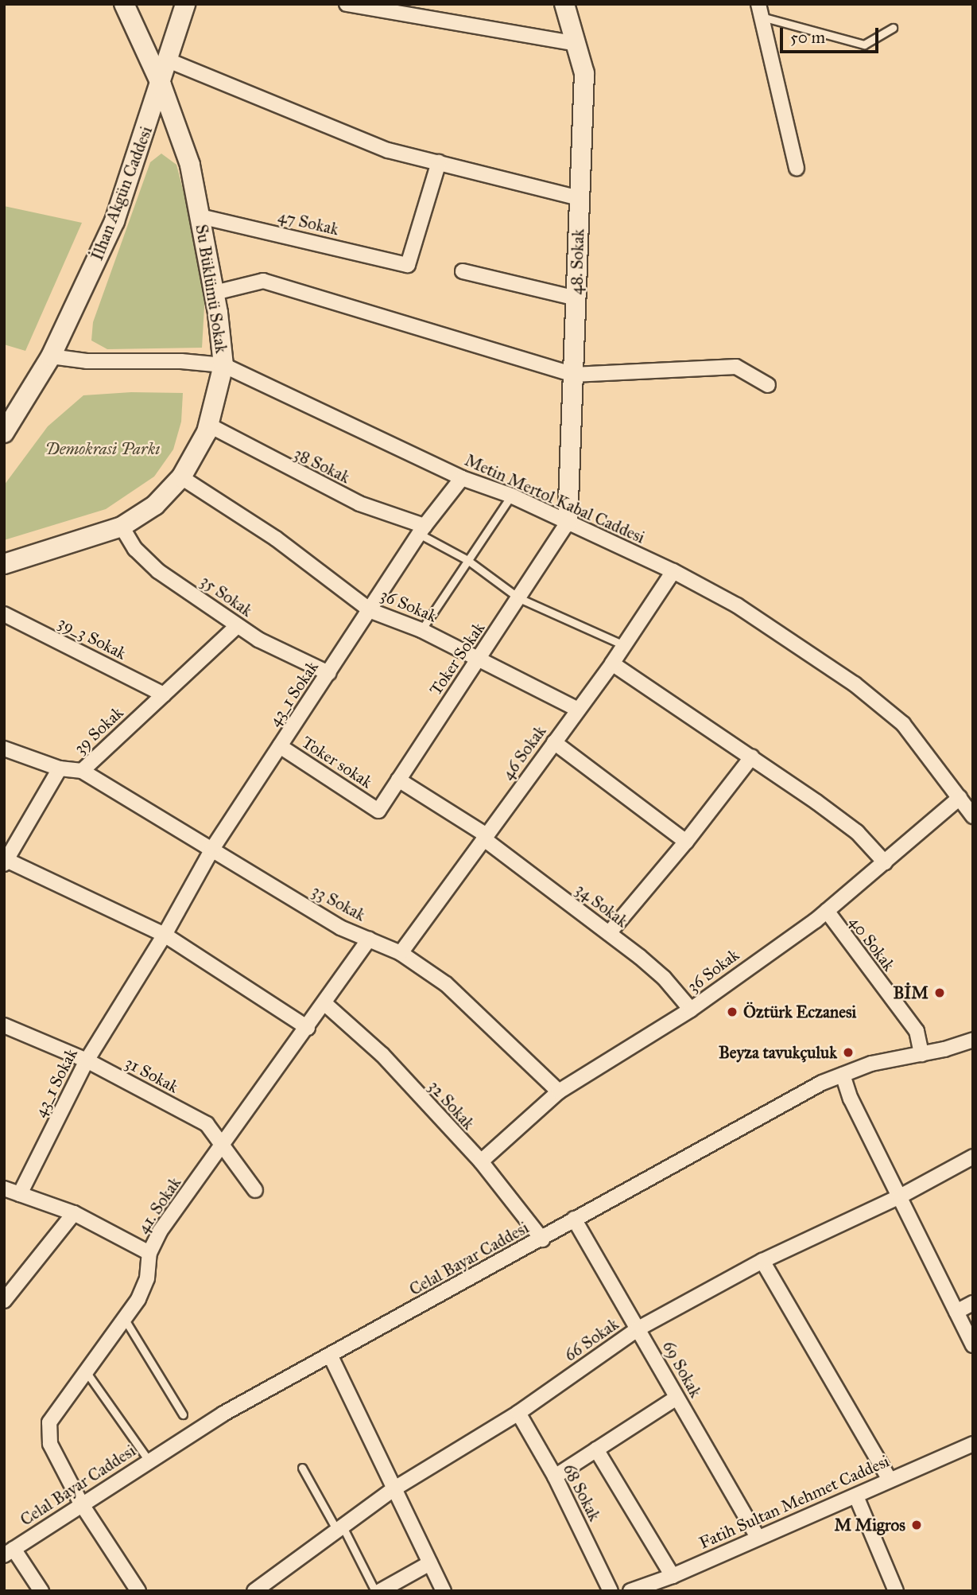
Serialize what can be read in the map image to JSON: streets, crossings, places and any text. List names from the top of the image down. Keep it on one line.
{"streets":{"main road":["İlhan Akgün Caddesi","48. Sokak","Su Büklümü Sokak"],"street":["47 Sokak","38 Sokak","Metin Mertol Kabal Caddesi","35 Sokak","36 Sokak","39_3 Sokak","Toker Sokak","43_1 Sokak","39 Sokak","46 Sokak","Toker sokak","33 Sokak","34 Sokak","40 Sokak","31 Sokak","32 Sokak","41. Sokak","Celal Bayar Caddesi","66 Sokak","69 Sokak","68 Sokak","Fatih Sultan Mehmet Caddesi"]},"crossings":[["İlhan Akgün Caddesi","Su Büklümü Sokak"],["İlhan Akgün Caddesi","Metin Mertol Kabal Caddesi"],["47 Sokak","Su Büklümü Sokak"],["48. Sokak","Metin Mertol Kabal Caddesi"],["48. Sokak","Toker Sokak"],["Su Büklümü Sokak","38 Sokak"],["Su Büklümü Sokak","Metin Mertol Kabal Caddesi"],["Su Büklümü Sokak","35 Sokak"],["Su Büklümü Sokak","36 Sokak"],["38 Sokak","43_1 Sokak"],["Metin Mertol Kabal Caddesi","36 Sokak"],["Metin Mertol Kabal Caddesi","Toker Sokak"],["Metin Mertol Kabal Caddesi","43_1 Sokak"],["Metin Mertol Kabal Caddesi","46 Sokak"],["35 Sokak","43_1 Sokak"],["35 Sokak","39 Sokak"],["36 Sokak","Toker Sokak"],["36 Sokak","43_1 Sokak"],["36 Sokak","46 Sokak"],["36 Sokak","33 Sokak"],["36 Sokak","34 Sokak"],["36 Sokak","40 Sokak"],["36 Sokak","32 Sokak"],["39_3 Sokak","39 Sokak"],["Toker Sokak","Toker sokak"],["Toker Sokak","34 Sokak"],["43_1 Sokak","Toker sokak"],["43_1 Sokak","33 Sokak"],["43_1 Sokak","31 Sokak"],["39 Sokak","33 Sokak"],["46 Sokak","33 Sokak"],["46 Sokak","34 Sokak"],["33 Sokak","41. Sokak"],["40 Sokak","Celal Bayar Caddesi"],["31 Sokak","41. Sokak"],["32 Sokak","41. Sokak"],["32 Sokak","Celal Bayar Caddesi"],["41. Sokak","Celal Bayar Caddesi"],["Celal Bayar Caddesi","69 Sokak"],["66 Sokak","69 Sokak"],["66 Sokak","68 Sokak"],["69 Sokak","Fatih Sultan Mehmet Caddesi"]],"parks":["Demokrasi Parkı"],"places":["BİM","Öztürk Eczanesi","Beyza tavukçuluk","M Migros"],"scale_bar":"50 m"}
